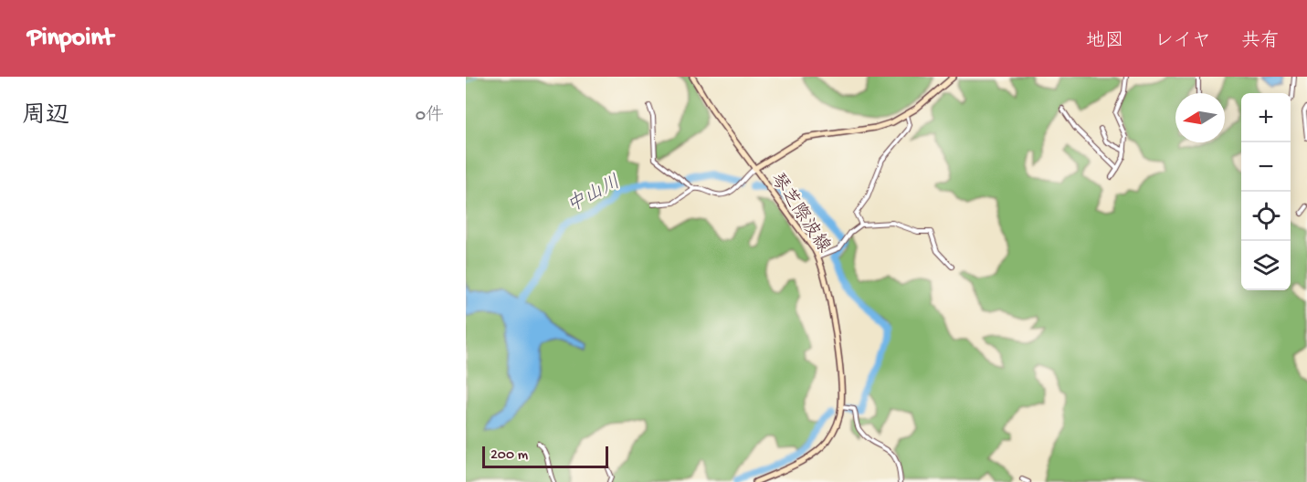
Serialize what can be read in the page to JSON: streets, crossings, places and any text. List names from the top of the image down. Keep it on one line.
{"streets":{"main road":["琴芝際波線"]},"water":["中山川"],"scale_bar":"200 m","north":"left","page":{"header":"Pinpoint","nav":["地図","レイヤ","共有"],"heading":["周辺","0件"],"map_buttons":["+","−"],"scale":"200 m"}}
